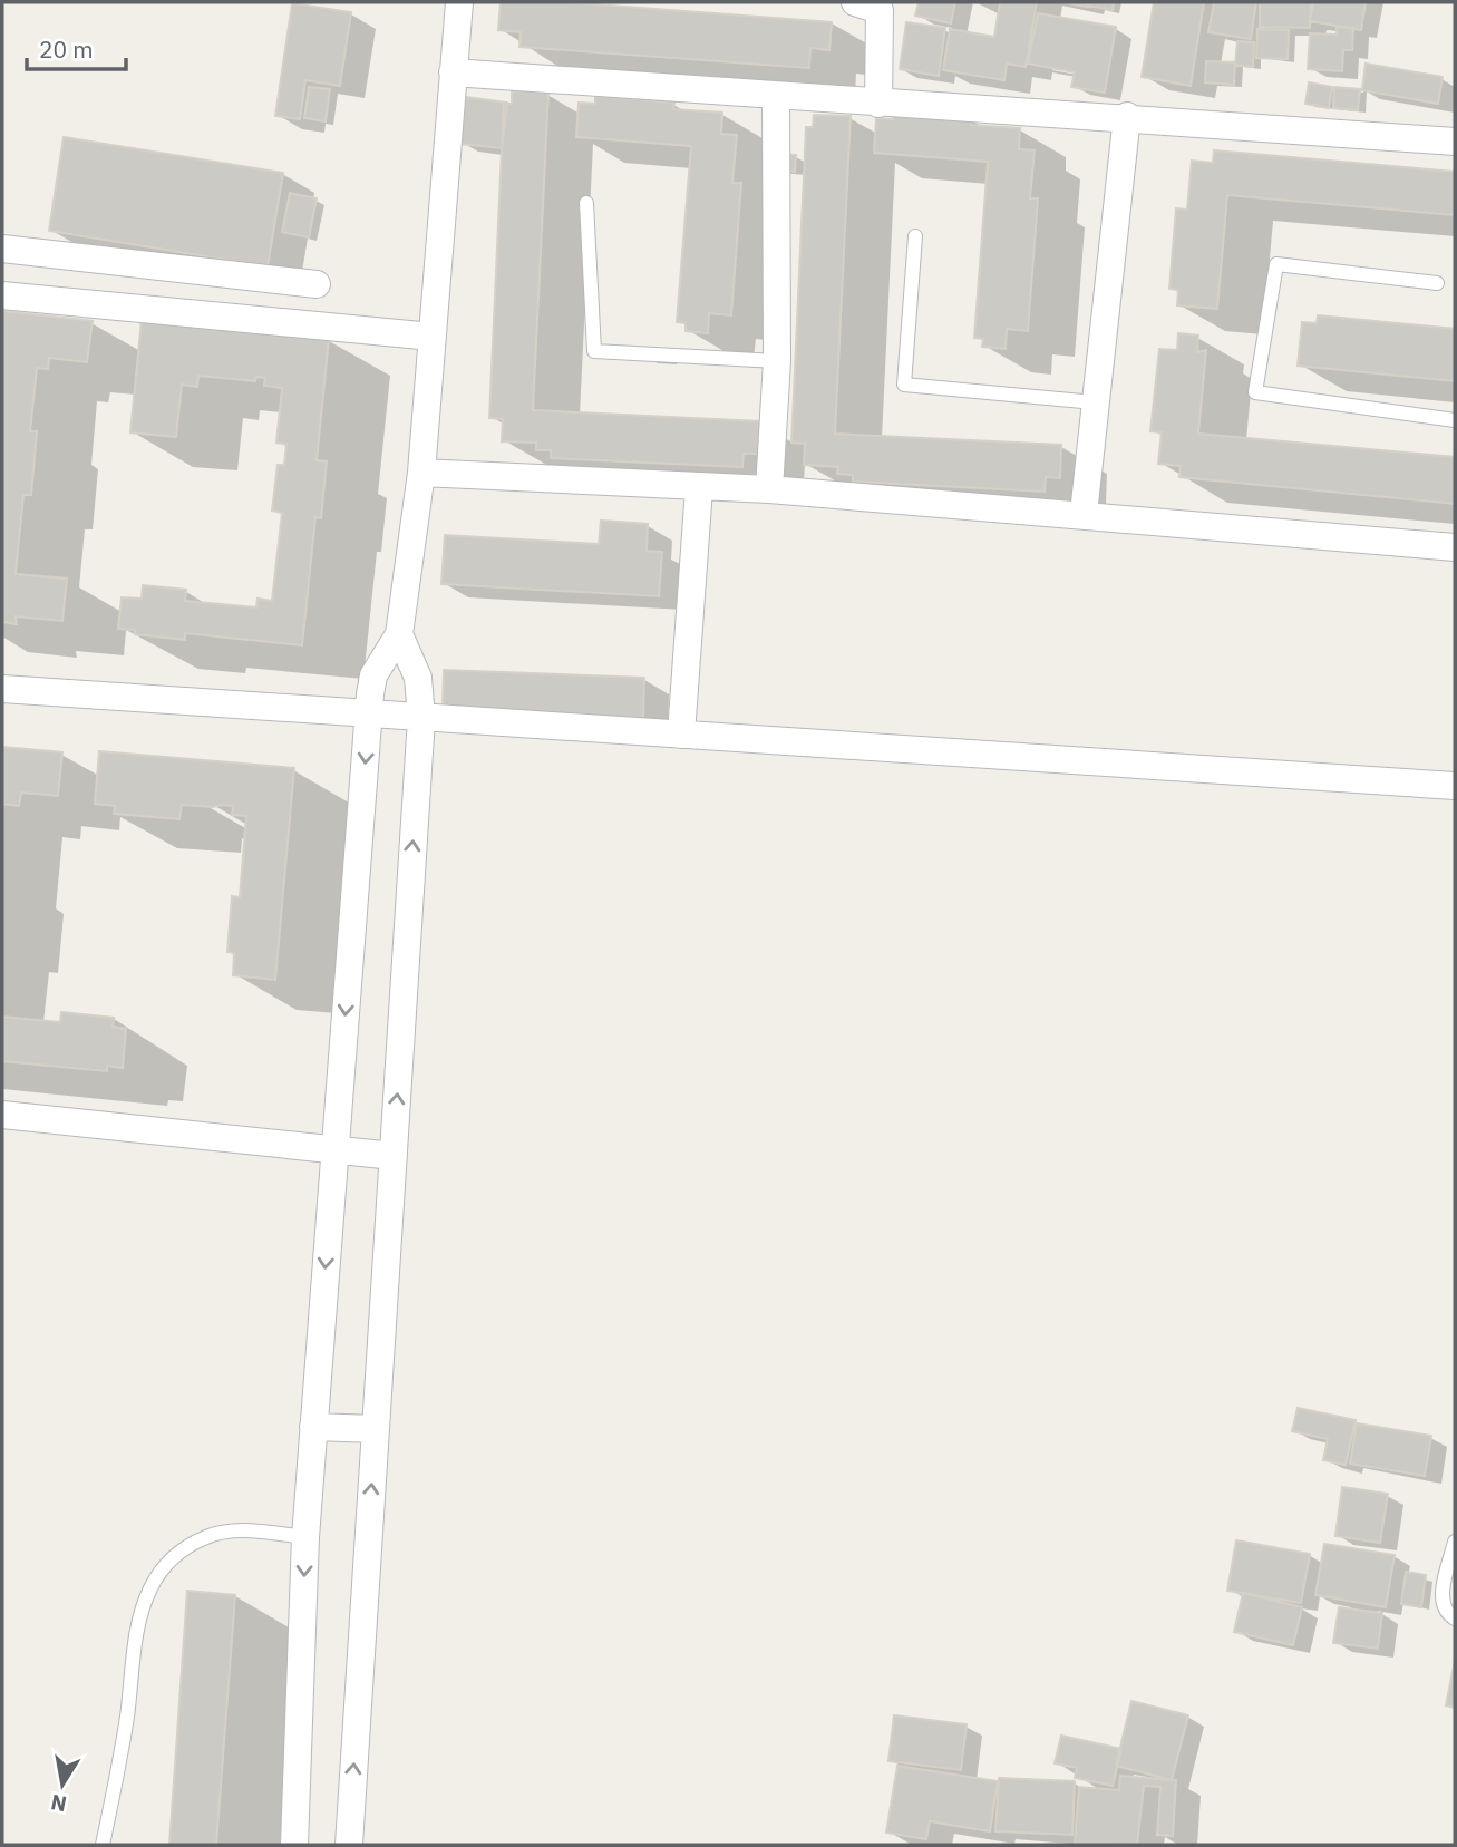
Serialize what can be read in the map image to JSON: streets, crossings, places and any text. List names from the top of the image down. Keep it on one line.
{"scale_bar":"20 m","north":"bottom"}
